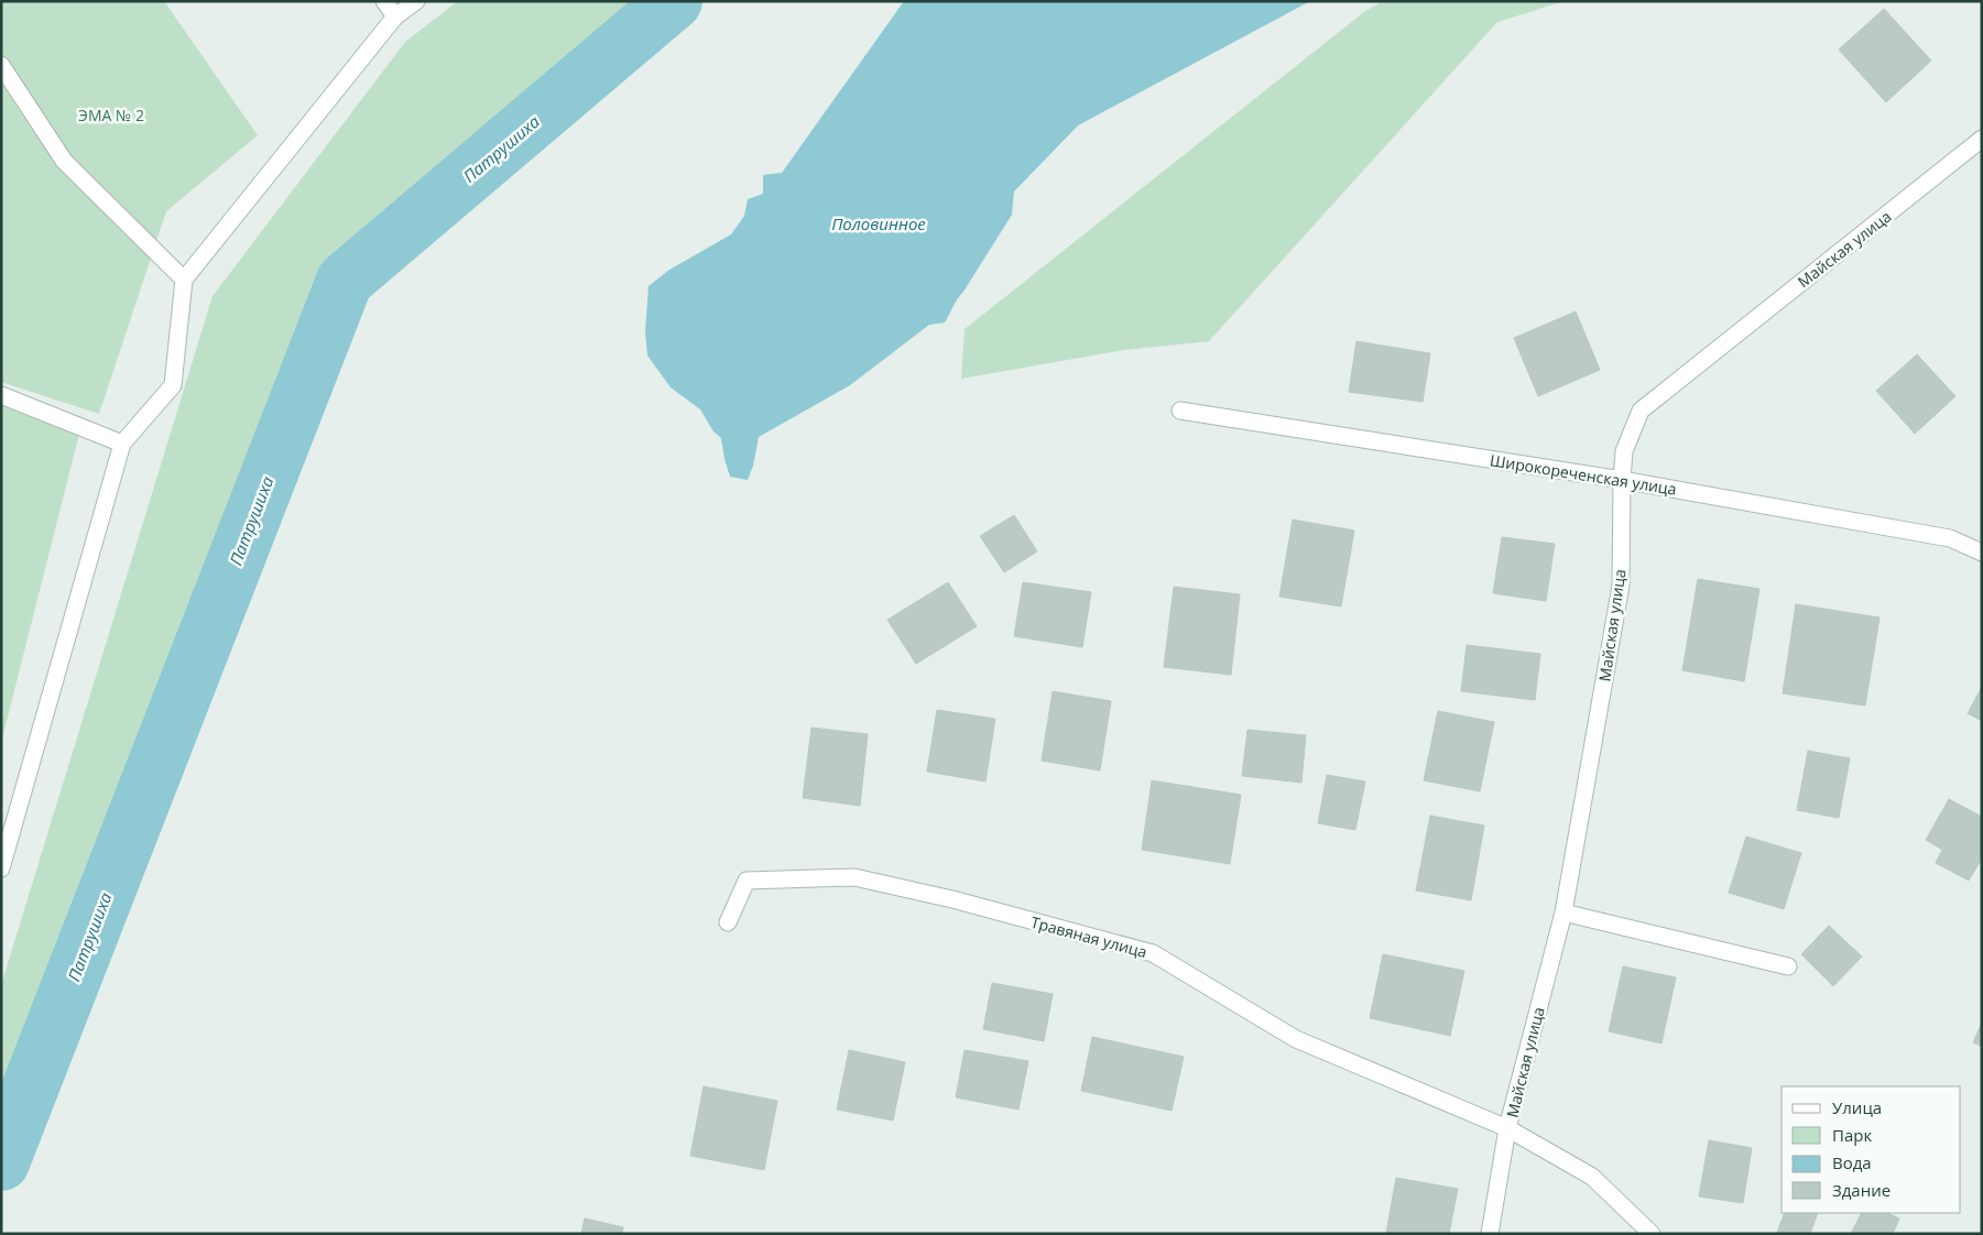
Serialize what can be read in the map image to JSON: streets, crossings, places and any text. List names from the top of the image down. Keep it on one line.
{"streets":{"street":["Майская улица","Широкореченская улица","Травяная улица"]},"crossings":[["Майская улица","Широкореченская улица"],["Майская улица","Травяная улица"]],"water":["Патрушиха","Половинное"],"parks":["ЭМА № 2"],"legend":["Улица","Парк","Вода","Здание"]}
